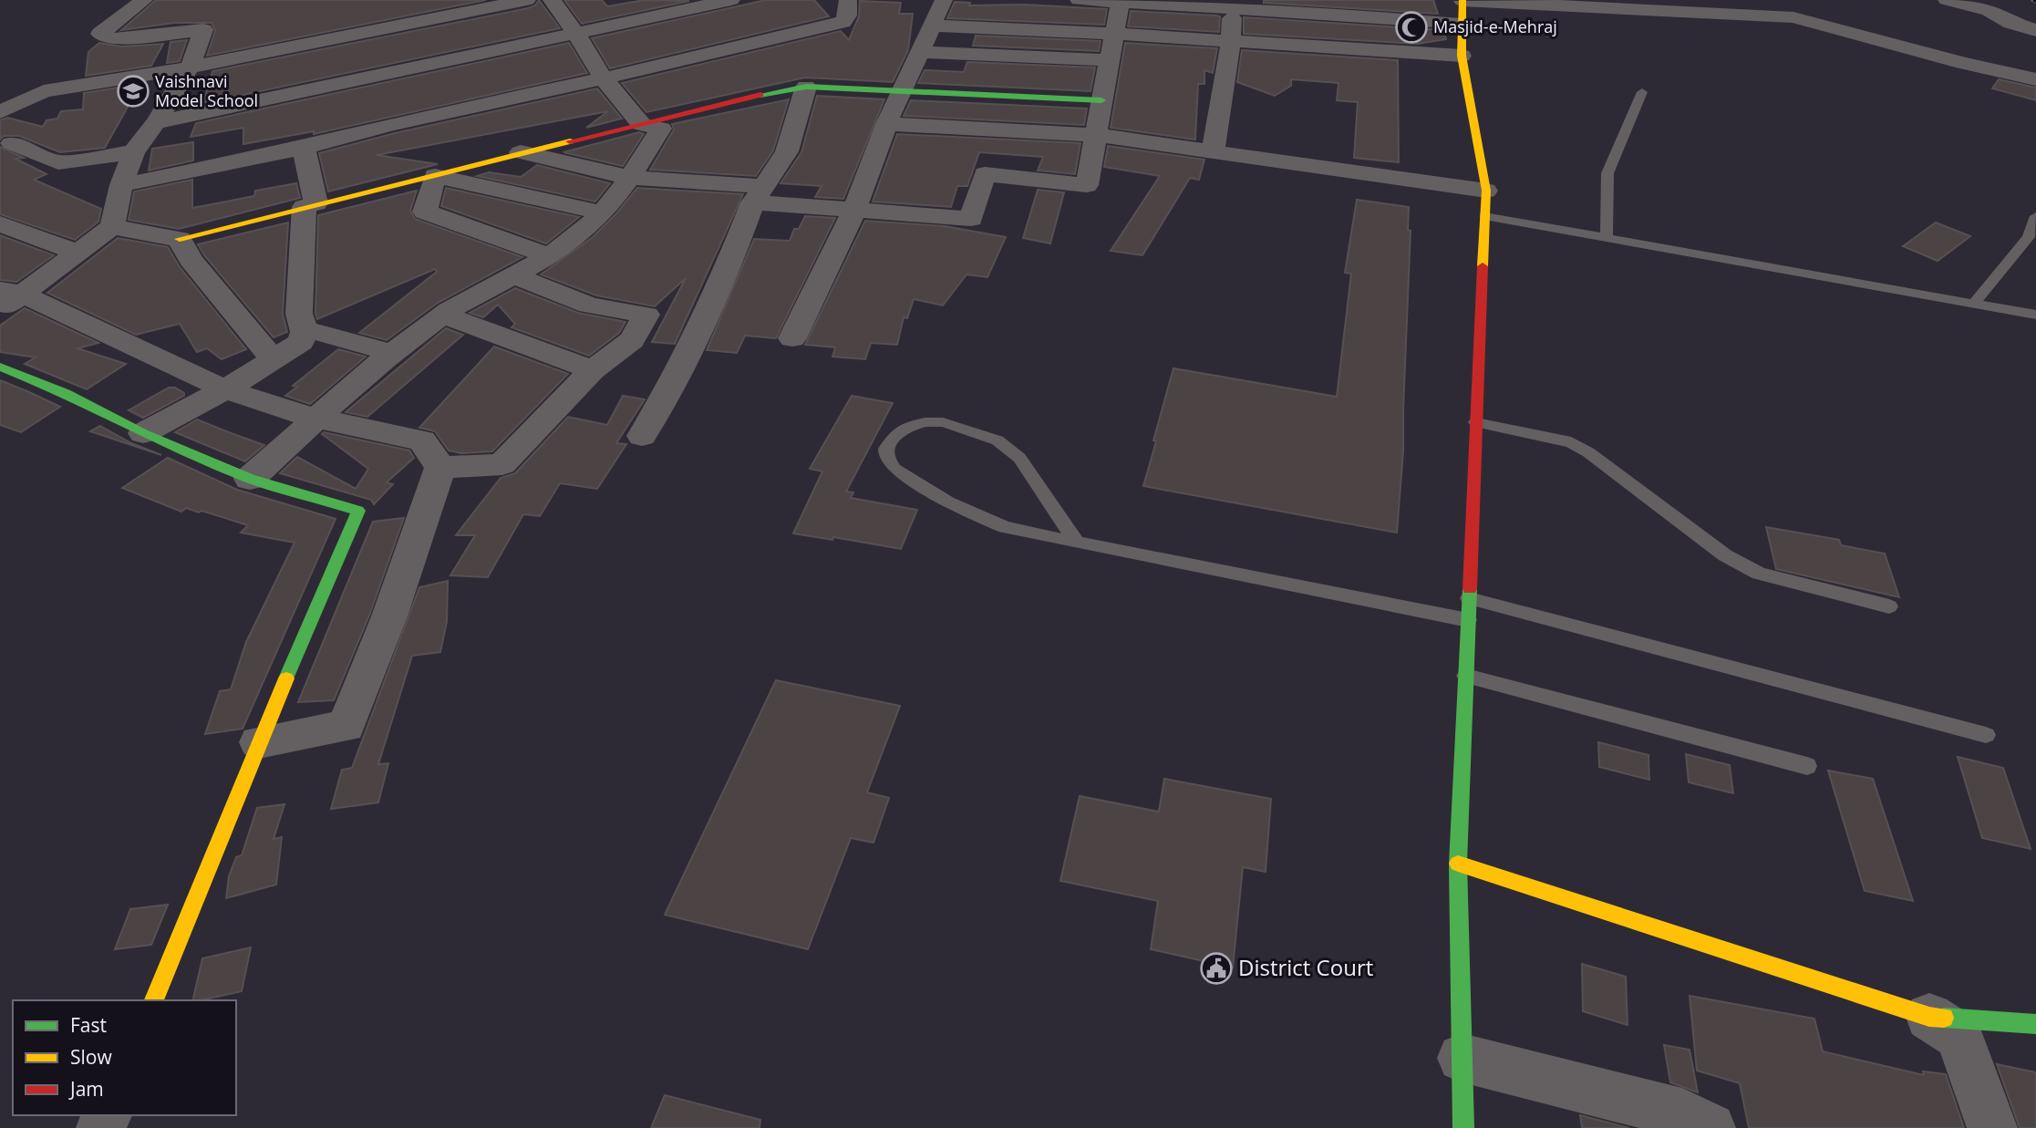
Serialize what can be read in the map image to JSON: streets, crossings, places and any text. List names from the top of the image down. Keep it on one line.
{"places":{"mosque":["Masjid-e-Mehraj"],"school or university":["Vaishnavi Model School"],"public building":["District Court"]},"legend":["Fast","Slow","Jam"]}
